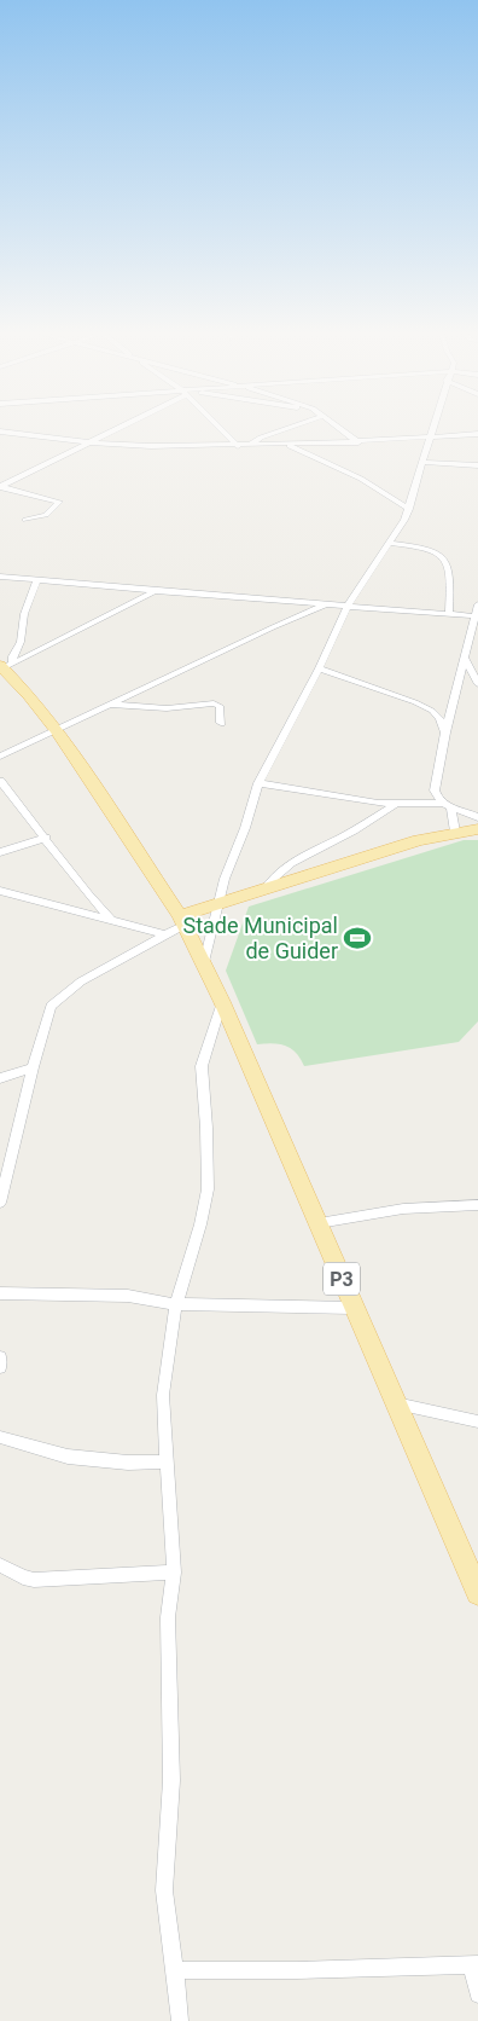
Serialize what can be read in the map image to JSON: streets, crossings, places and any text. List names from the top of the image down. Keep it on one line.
{"streets":{"main road":["P3"]},"places":{"sports":["Stade Municipal de Guider"]}}
